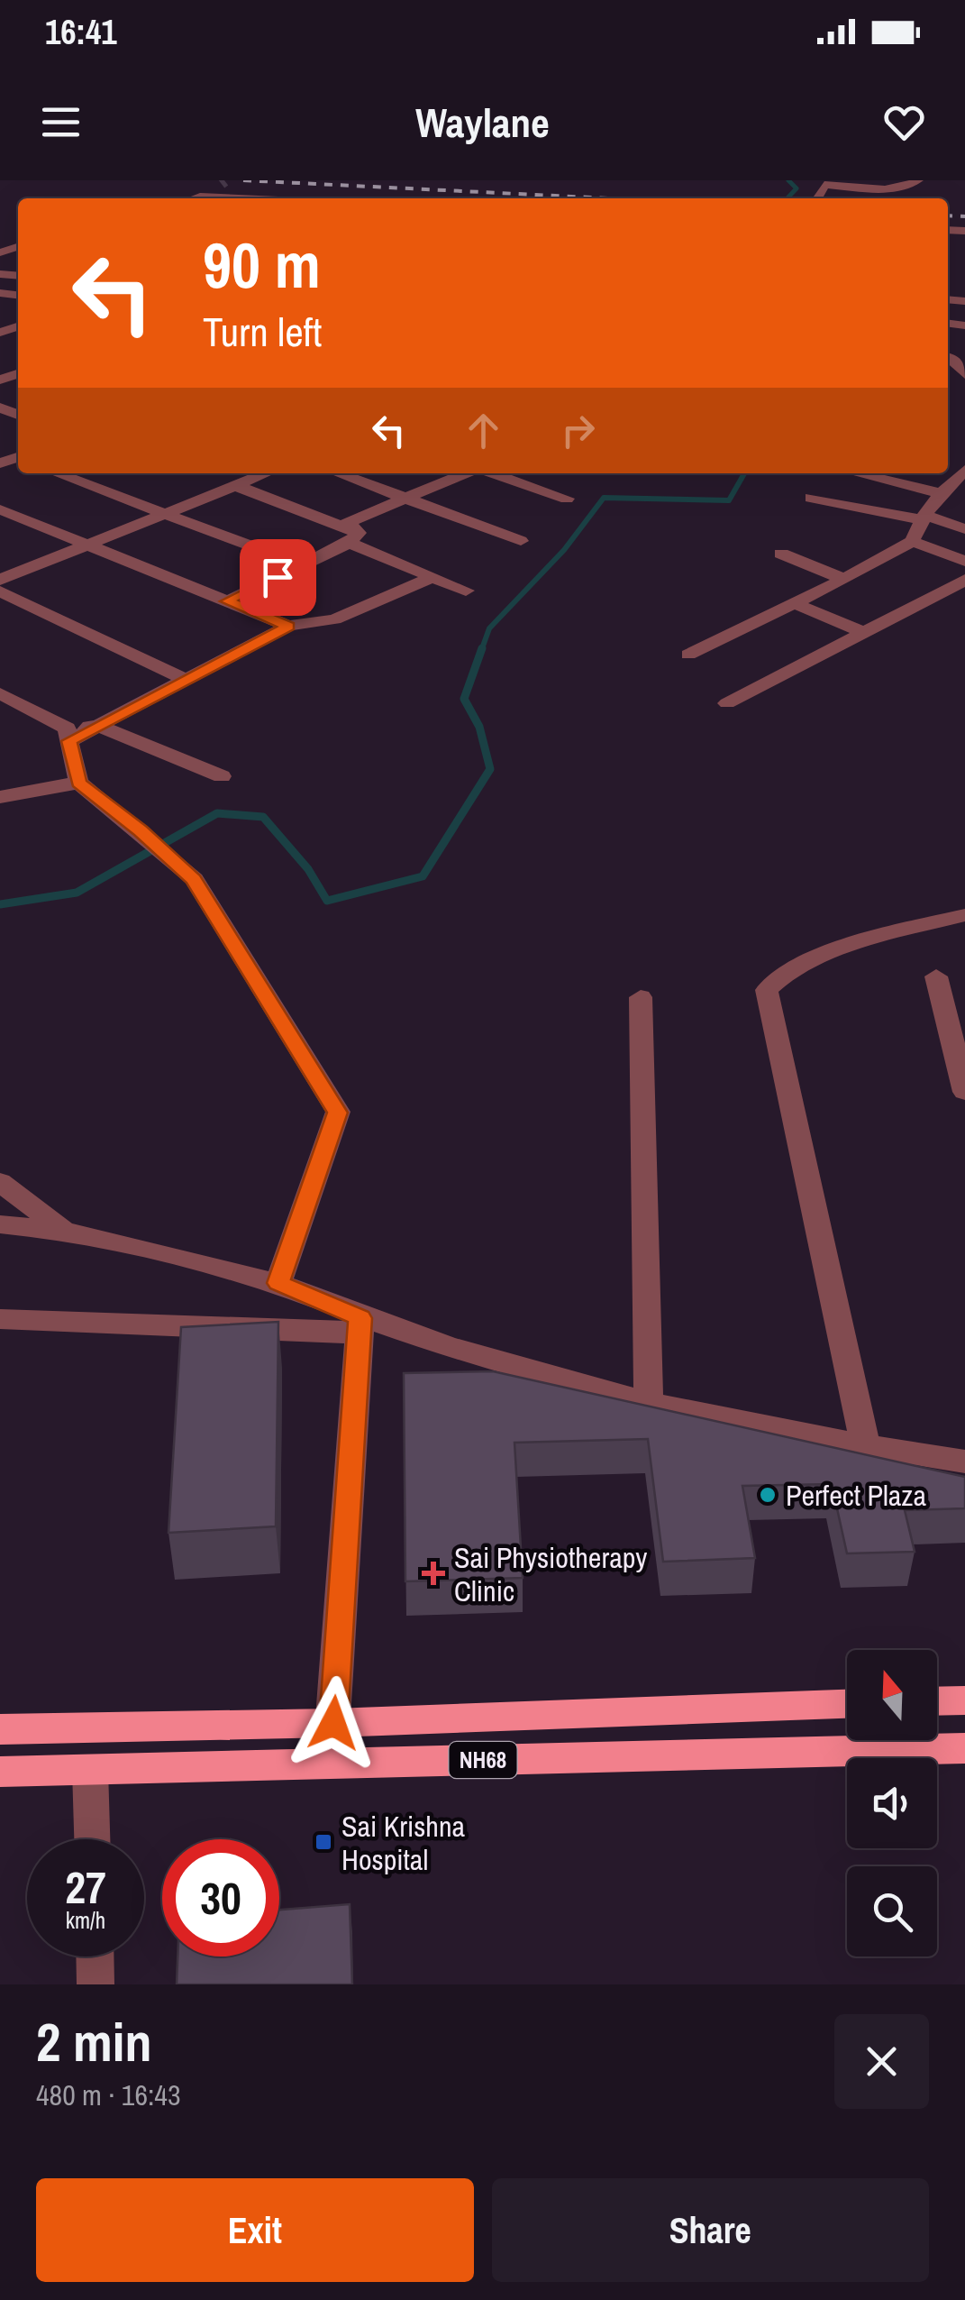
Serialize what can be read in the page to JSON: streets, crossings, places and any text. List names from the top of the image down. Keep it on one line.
{"streets":{"highway":["NH68"]},"places":{"other":["Perfect Plaza"],"health":["Sai Physiotherapy Clinic"],"transit":["Sai Krishna Hospital"]},"north":"top","page":{"status":"16:41","header":"Waylane","turn":["90 m","Turn left"],"speed":"27 km/h","limit":"30","heading":["2 min","480 m · 16:43"],"buttons":["Exit","Share"]}}
